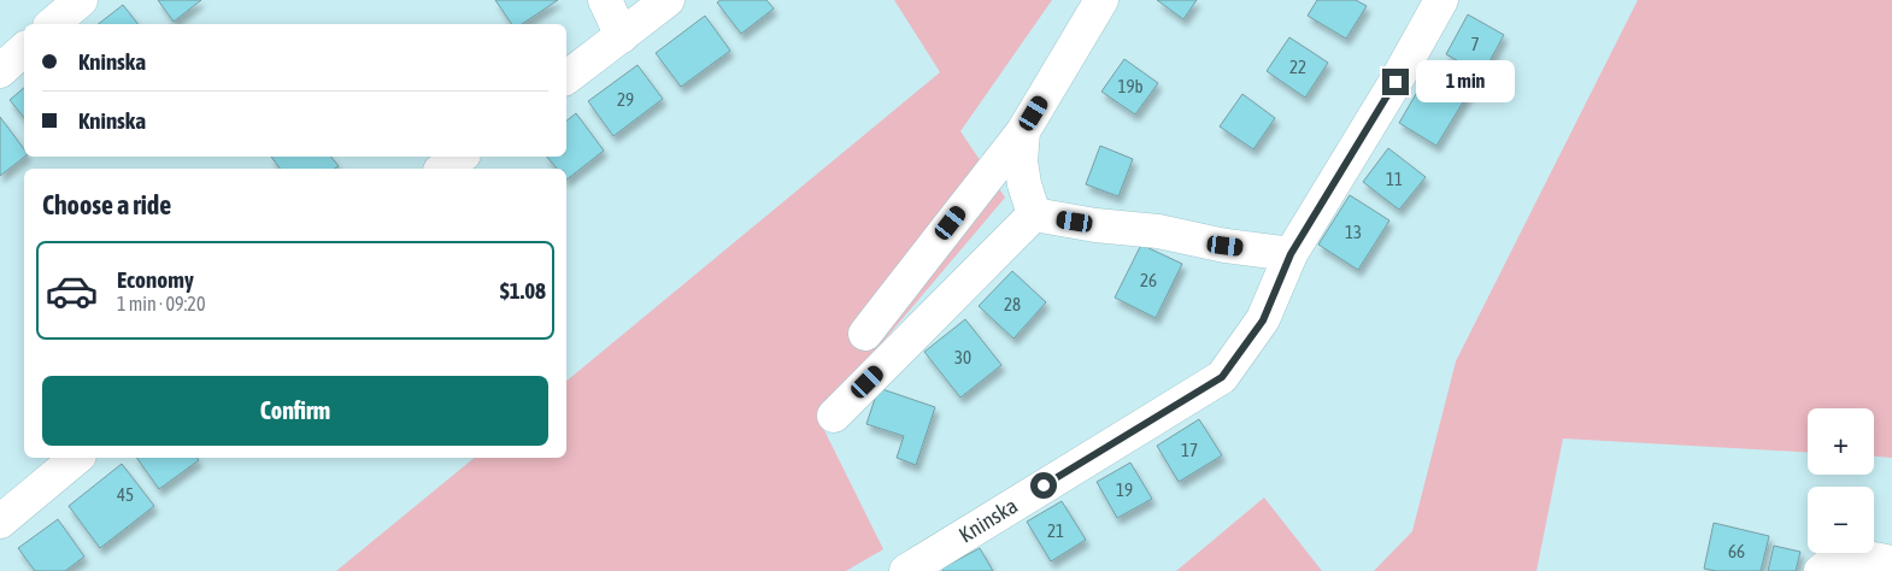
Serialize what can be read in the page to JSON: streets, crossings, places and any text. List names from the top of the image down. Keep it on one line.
{"streets":{"street":["Kninska"]},"house_numbers":["7","22","19b","29","11","13","26","28","30","17","19","45","21","66"],"page":{"banner":["Kninska","Kninska"],"bubble":"1 min","heading":"Choose a ride","list":[{"name":"Economy","note":"1 min · 09:20","value":"$1.08"}],"buttons":"Confirm","map_buttons":["+","−"]}}
